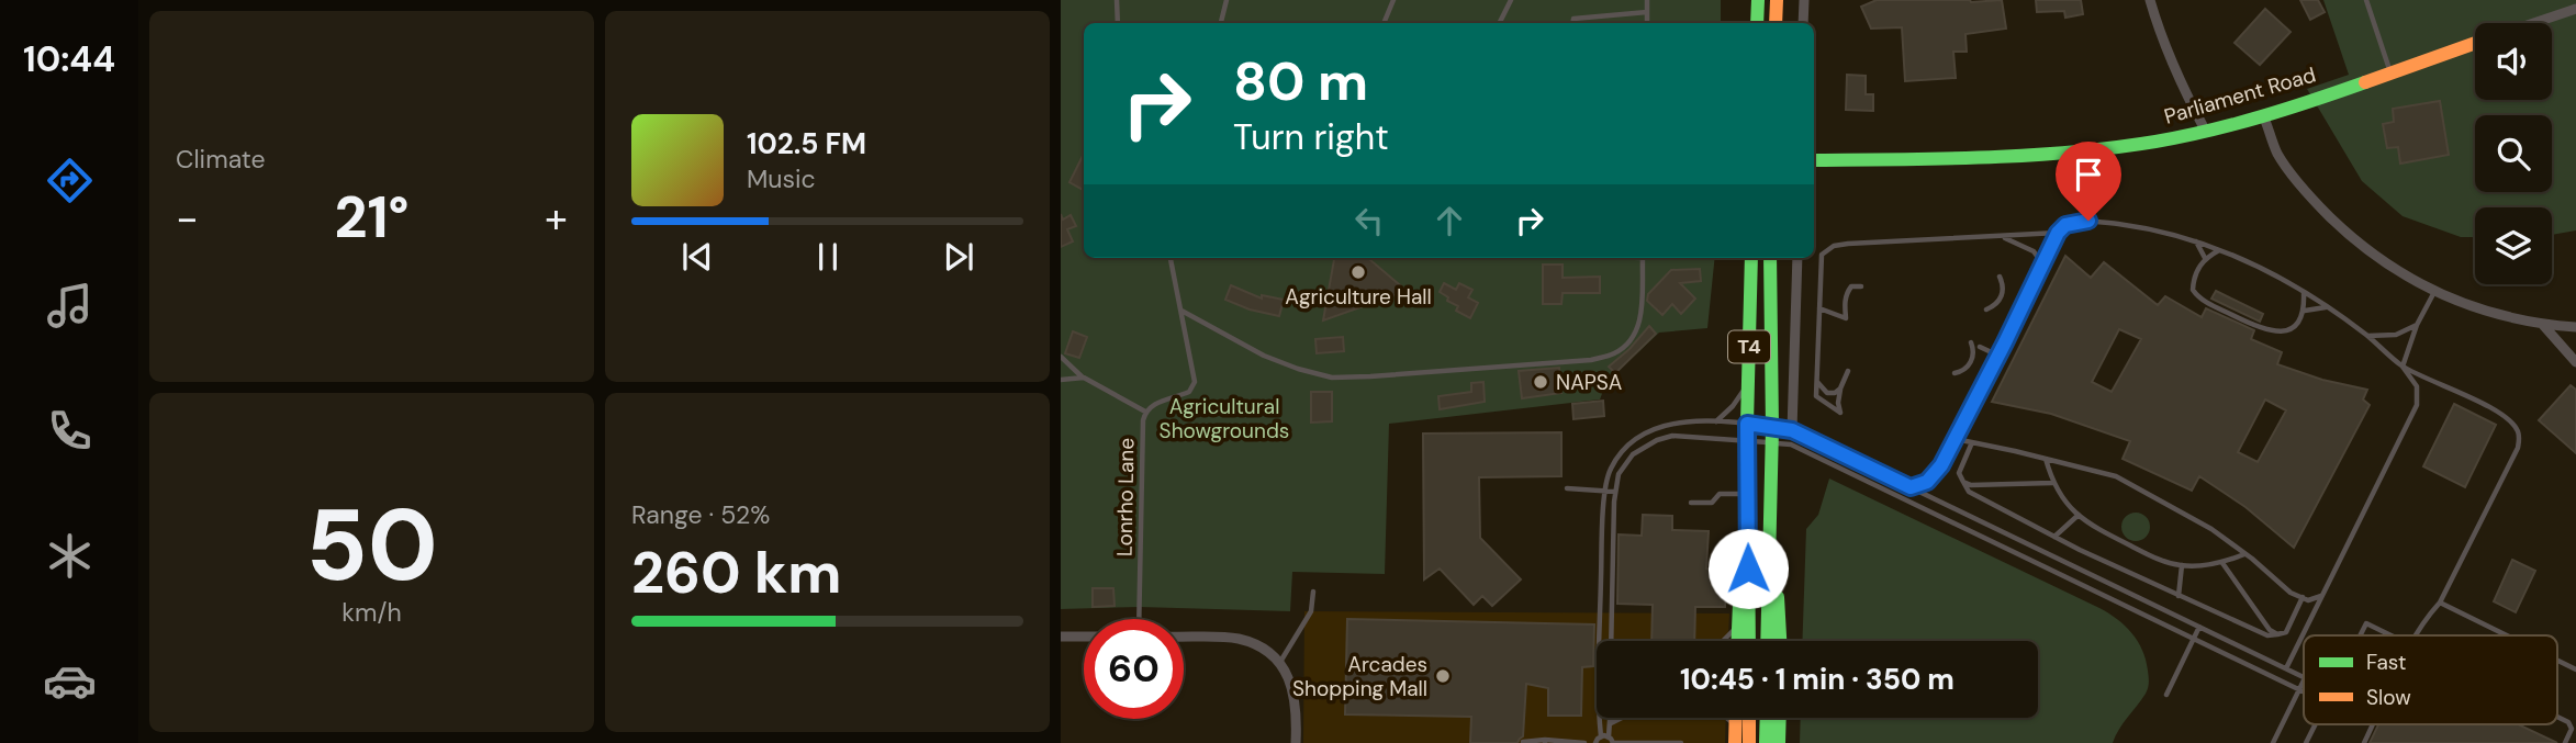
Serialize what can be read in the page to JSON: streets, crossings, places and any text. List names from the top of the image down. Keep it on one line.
{"streets":{"main road":["Parliament Road","T4"],"lane":["Lonrho Lane"]},"parks":["Agricultural Showgrounds"],"places":["Agriculture Hall","NAPSA","Arcades Shopping Mall"],"legend":["Fast","Slow"],"page":{"tabs":"10:44","tile":["Climate",["50","km/h"],["Range · 52%","260 km"]],"turn":["80 m","Turn right"],"song":["102.5 FM","Music"],"heat":["−","21°","+"],"limit":"60","trip":"10:45 · 1 min · 350 m"}}
